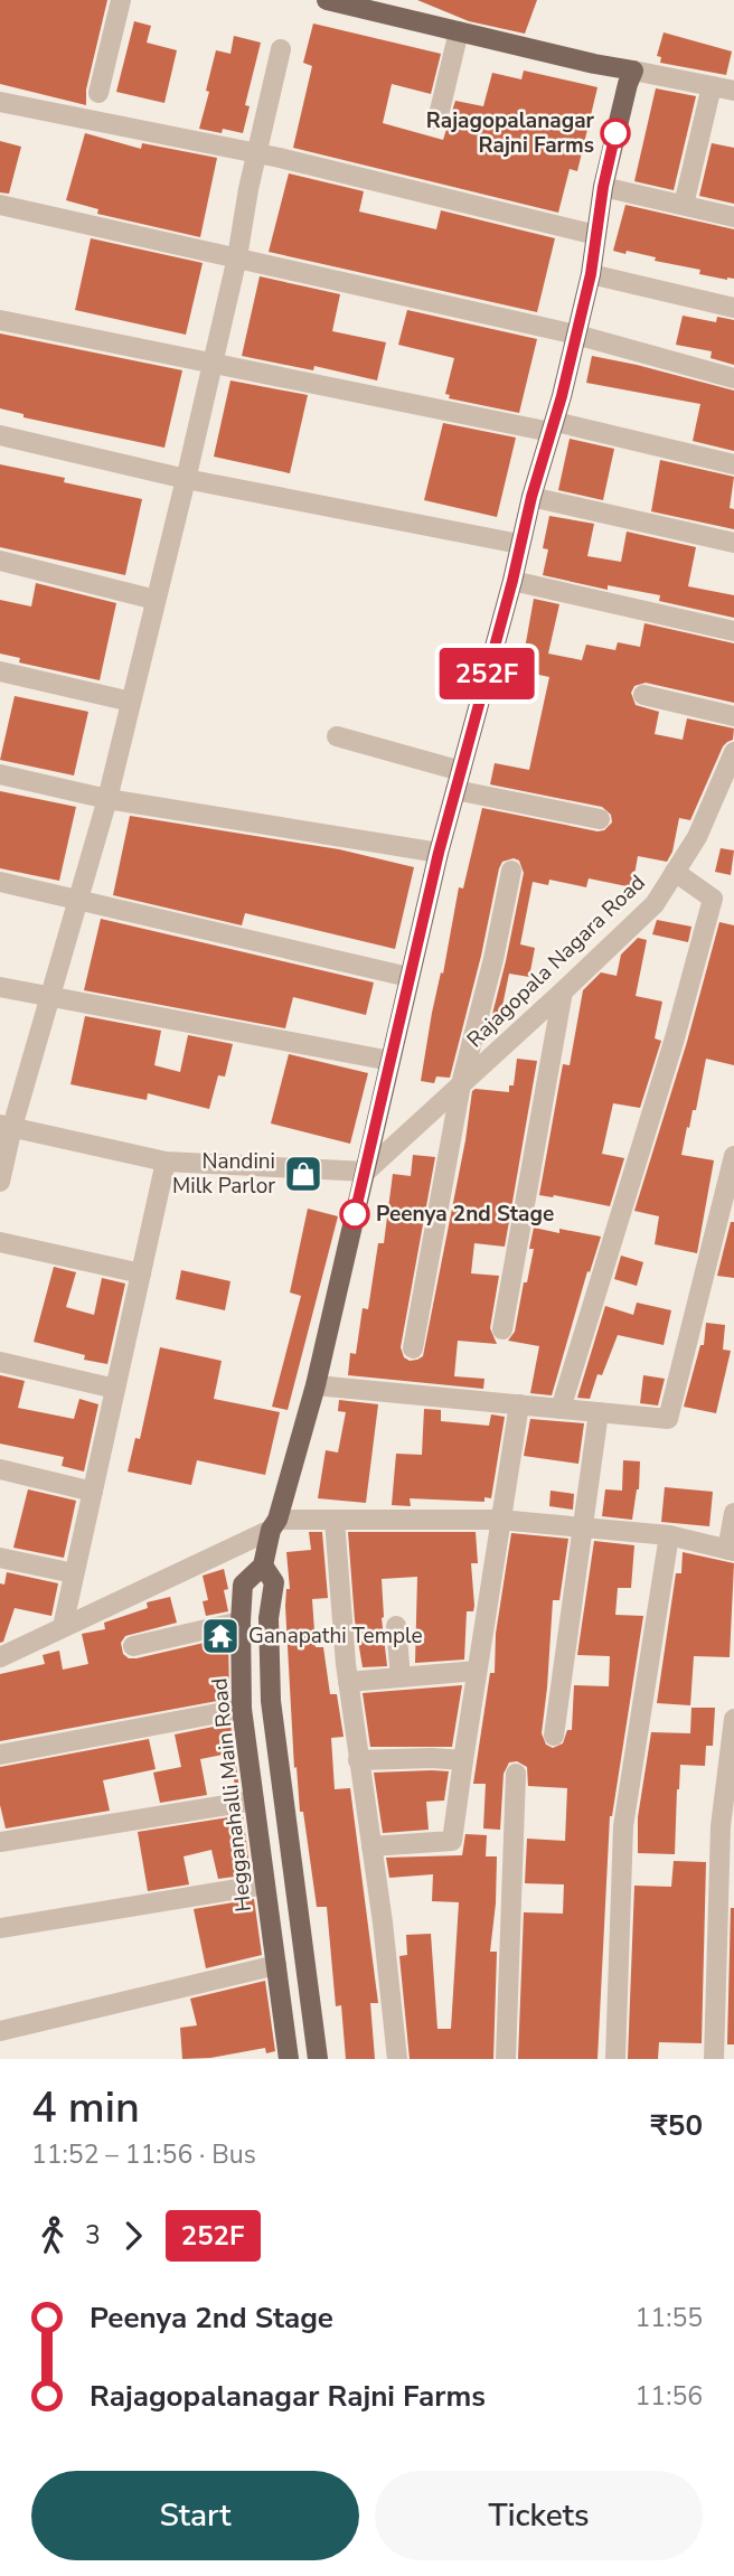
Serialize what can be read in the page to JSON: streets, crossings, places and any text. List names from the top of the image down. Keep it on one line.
{"streets":{"main road":["Hegganahalli Main Road"],"street":["Rajagopala Nagara Road"]},"crossings":[["Rajagopala Nagara Road","Hegganahalli Main Road"]],"places":{"other":["Rajagopalanagar Rajni Farms","Peenya 2nd Stage"],"shop":["Nandini Milk Parlor"],"temple":["Ganapathi Temple"]},"lines":["bus line 252F"],"page":{"on_map":"252F","heading":["4 min","11:52 – 11:56 · Bus","₹50"],"legs":["3","252F"],"list":[{"name":"Peenya 2nd Stage","value":"11:55"},{"name":"Rajagopalanagar Rajni Farms","value":"11:56"}],"buttons":["Start","Tickets"]}}
